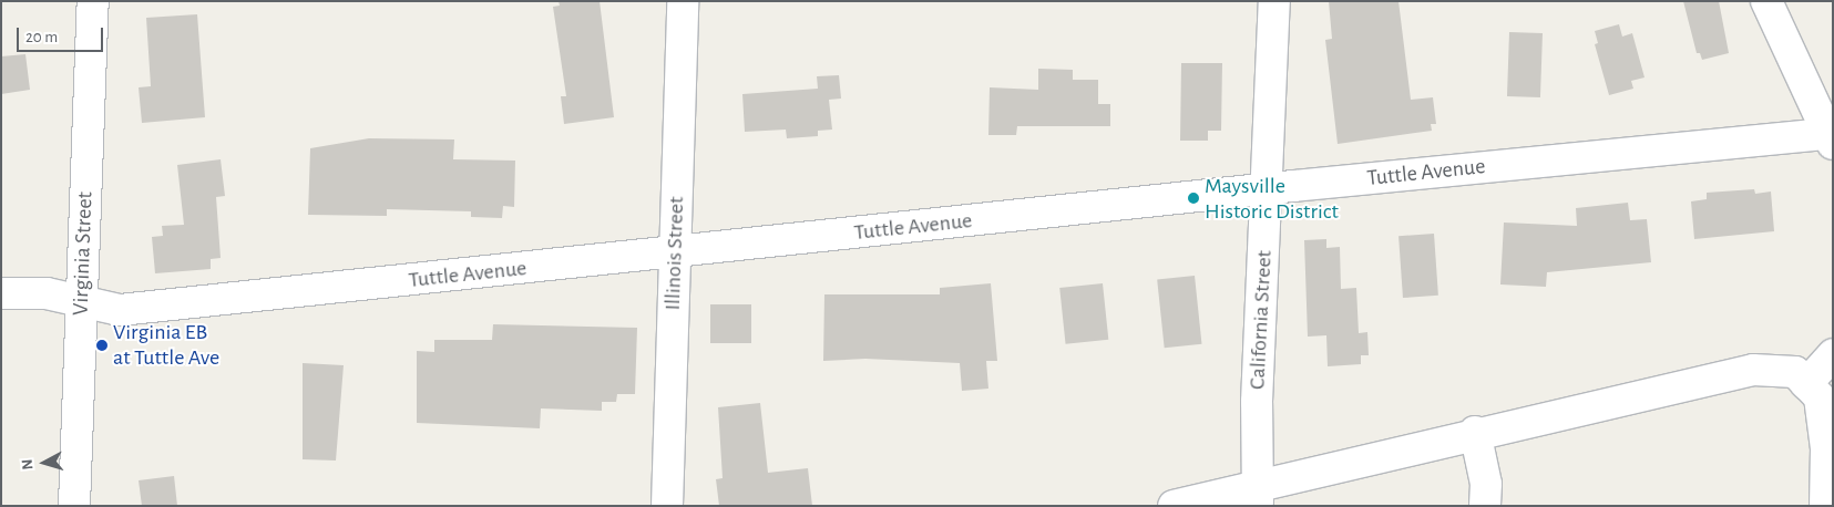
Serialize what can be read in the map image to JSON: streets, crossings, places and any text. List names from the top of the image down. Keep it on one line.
{"streets":{"street":["Tuttle Avenue","Virginia Street","Illinois Street","California Street"]},"crossings":[["Tuttle Avenue","Virginia Street"],["Tuttle Avenue","Illinois Street"],["Tuttle Avenue","California Street"]],"places":["Maysville Historic District","Virginia EB at Tuttle Ave"],"scale_bar":"20 m","north":"left"}
